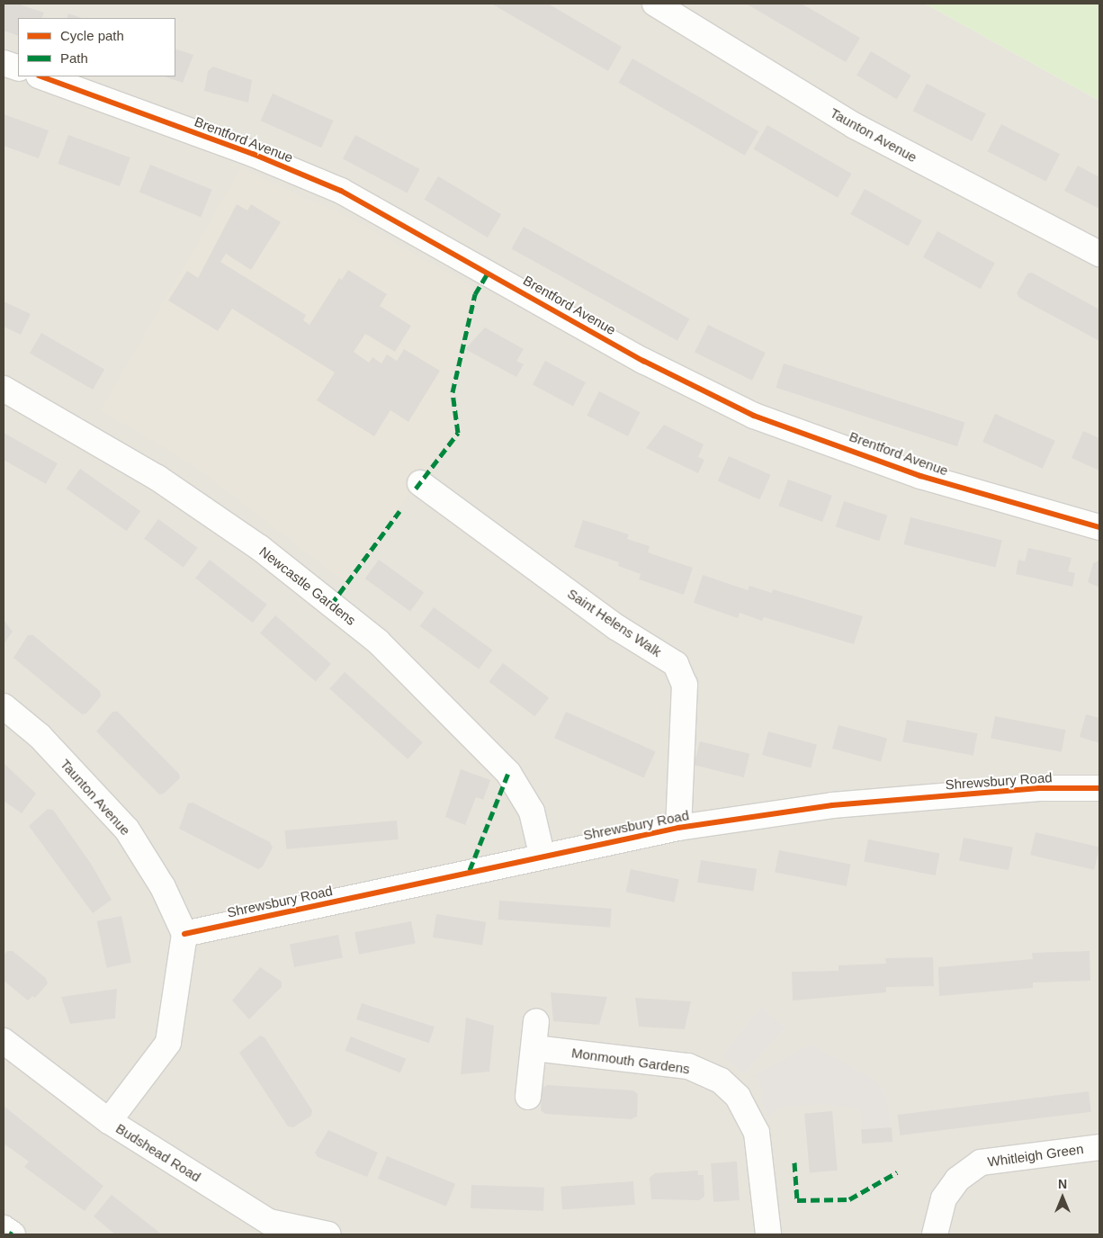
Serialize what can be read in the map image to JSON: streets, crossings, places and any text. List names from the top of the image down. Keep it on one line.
{"streets":{"street":["Taunton Avenue","Brentford Avenue","Newcastle Gardens","Saint Helens Walk","Shrewsbury Road","Monmouth Gardens","Budshead Road","Whitleigh Green"]},"crossings":[["Taunton Avenue","Shrewsbury Road"],["Newcastle Gardens","Shrewsbury Road"],["Saint Helens Walk","Shrewsbury Road"]],"legend":["Cycle path","Path"],"north":"top"}
